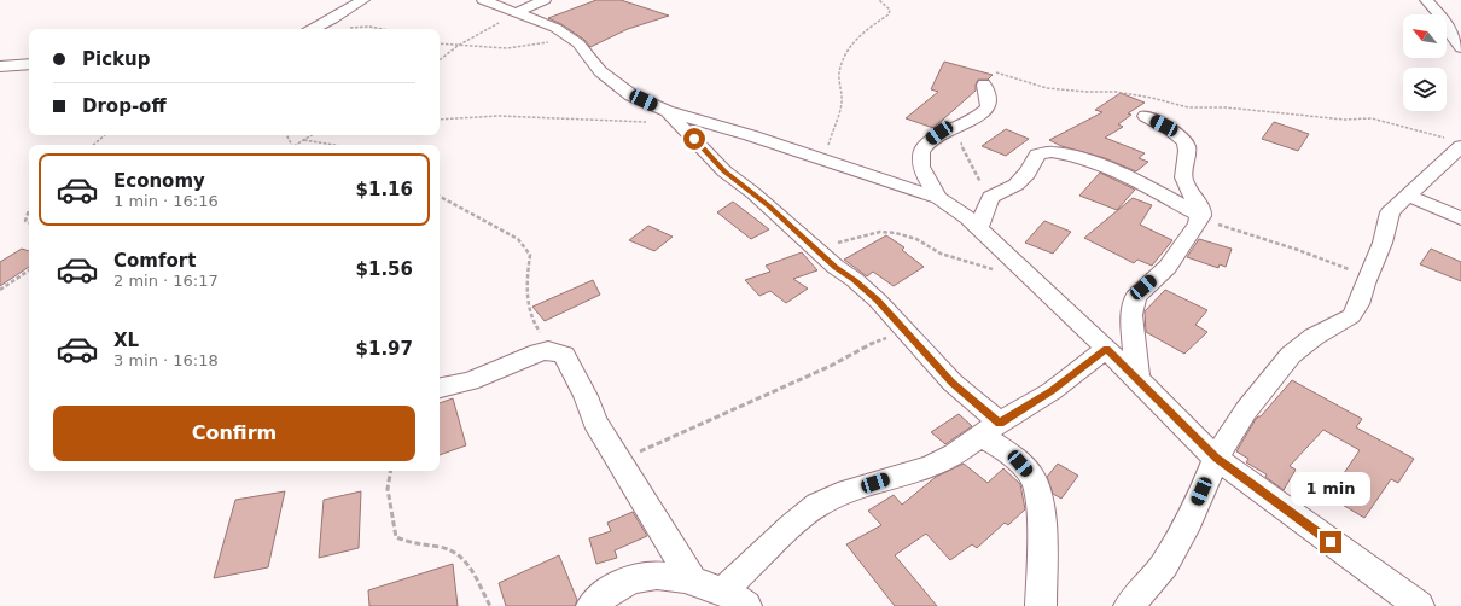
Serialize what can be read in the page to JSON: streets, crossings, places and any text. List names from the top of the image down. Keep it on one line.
{"north":"top left","page":{"banner":["Pickup","Drop-off"],"list":[{"name":"Economy","note":"1 min · 16:16","value":"$1.16"},{"name":"Comfort","note":"2 min · 16:17","value":"$1.56"},{"name":"XL","note":"3 min · 16:18","value":"$1.97"}],"buttons":"Confirm","bubble":"1 min"}}
